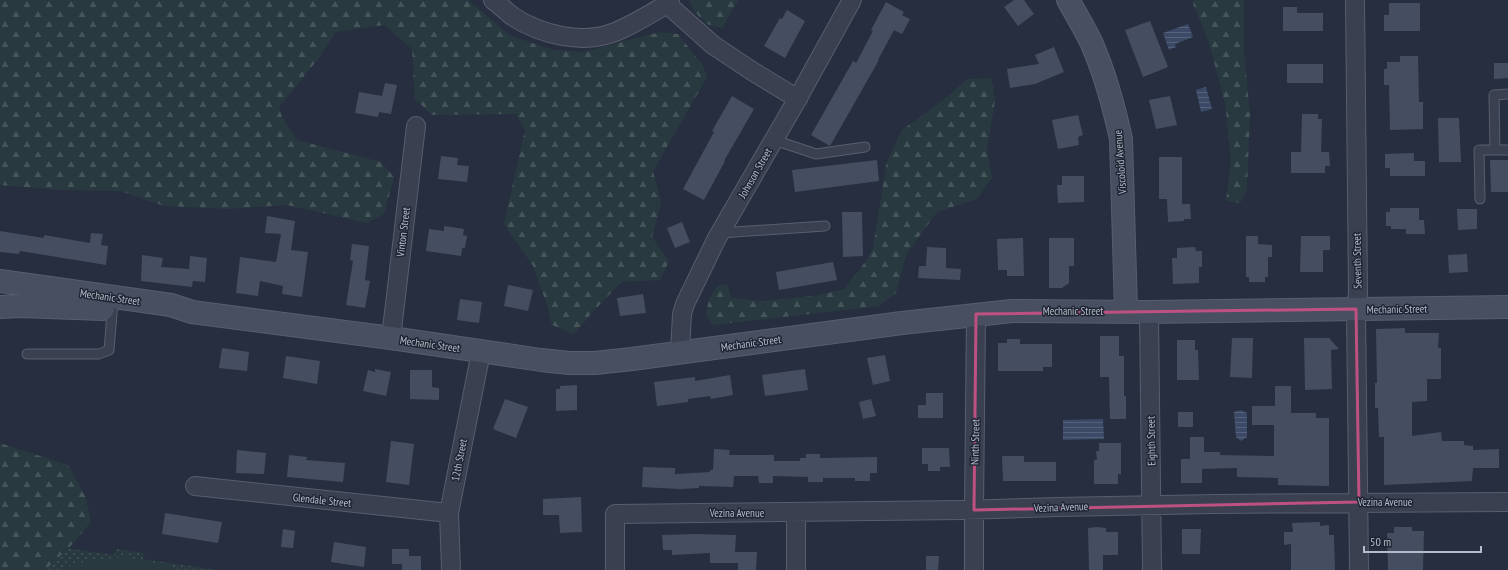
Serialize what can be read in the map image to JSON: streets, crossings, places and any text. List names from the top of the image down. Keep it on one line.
{"streets":{"main road":["Viscoloid Avenue","Mechanic Street"],"street":["Johnson Street","Vinton Street","Seventh Street","Eighth Street","Ninth Street","12th Street","Glendale Street","Vezina Avenue"]},"crossings":[["Viscoloid Avenue","Mechanic Street"],["Johnson Street","Mechanic Street"],["Vinton Street","Mechanic Street"],["Seventh Street","Mechanic Street"],["Seventh Street","Vezina Avenue"],["Mechanic Street","Eighth Street"],["Mechanic Street","Ninth Street"],["Mechanic Street","12th Street"],["Eighth Street","Vezina Avenue"],["Ninth Street","Vezina Avenue"],["12th Street","Glendale Street"]],"scale_bar":"50 m"}
